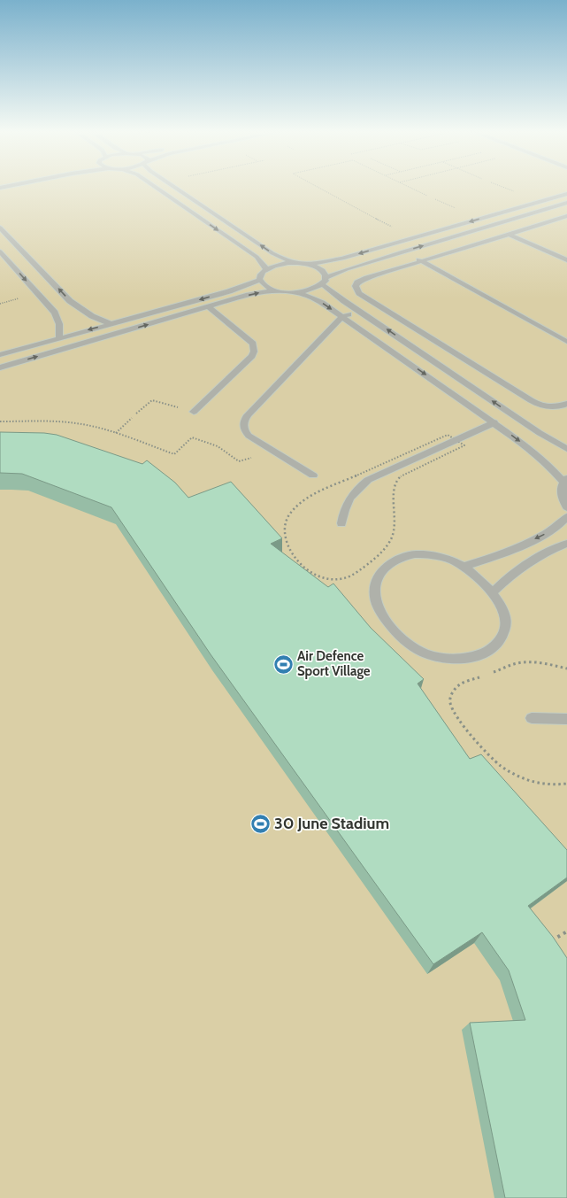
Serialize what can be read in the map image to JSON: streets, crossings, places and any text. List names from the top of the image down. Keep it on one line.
{"places":{"sports":["Air Defence Sport Village","30 June Stadium"]}}
